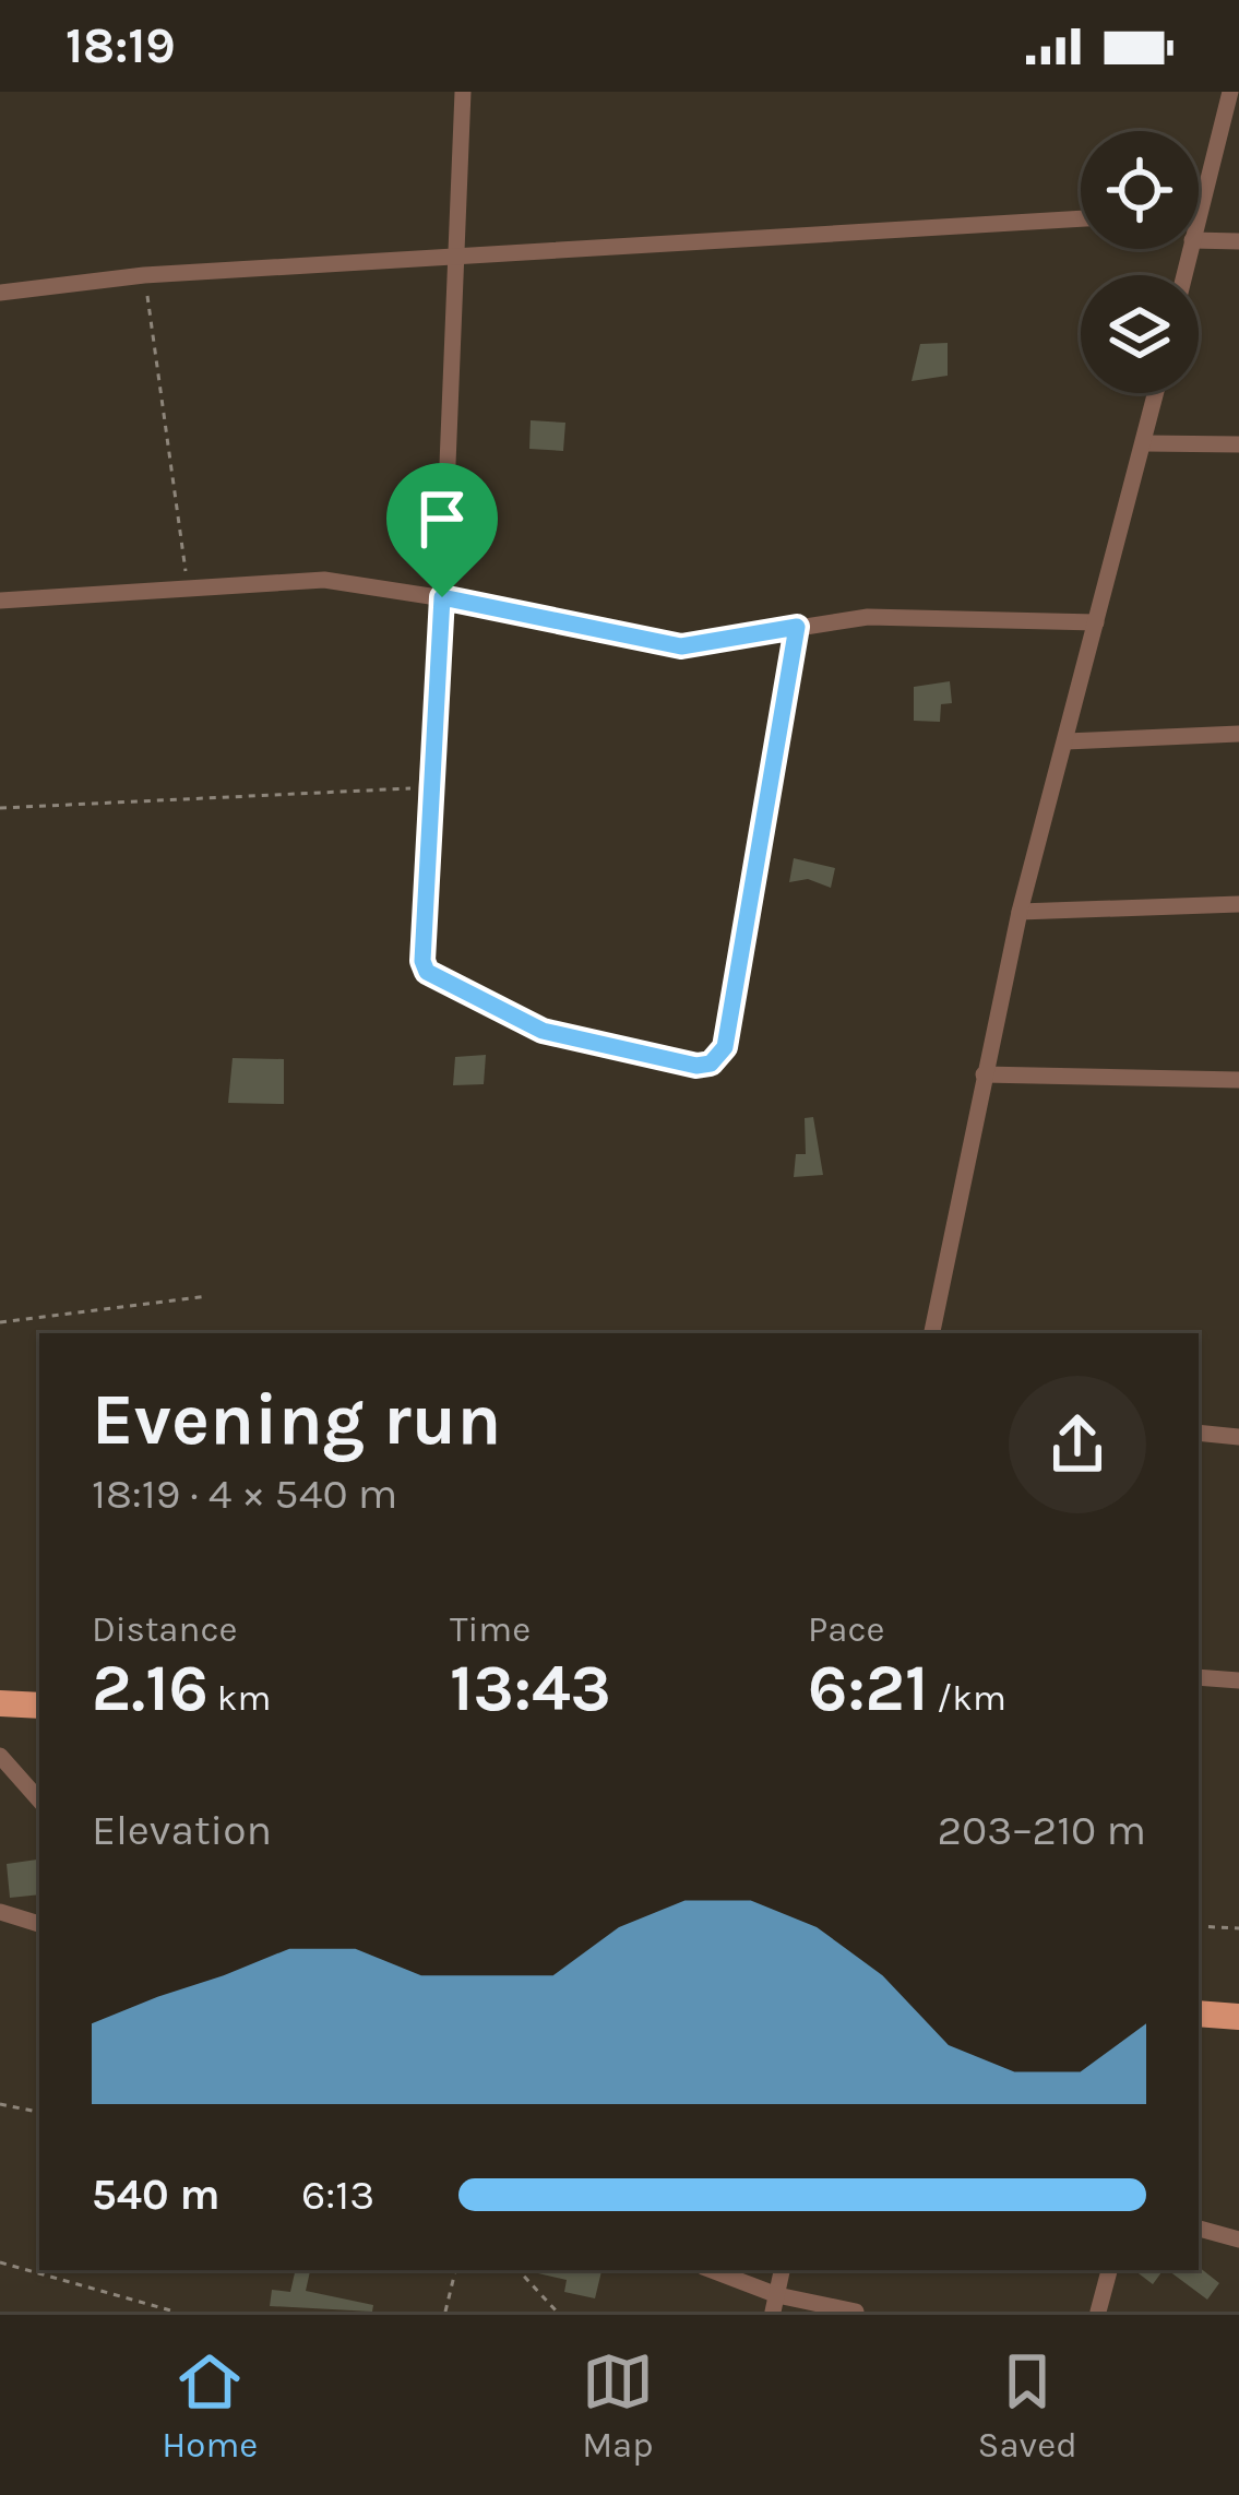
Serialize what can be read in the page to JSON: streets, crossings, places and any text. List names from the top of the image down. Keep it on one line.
{"page":{"status":"18:19","heading":["Evening run","18:19 · 4 × 540 m"],"stats":[["Distance","2.16 km"],["Time","13:43"],["Pace","6:21 /km"]],"chart":["Elevation","203–210 m"],"list":[{"name":"540 m","note":"6:13"}],"tabs":["Home","Map","Saved"]}}
